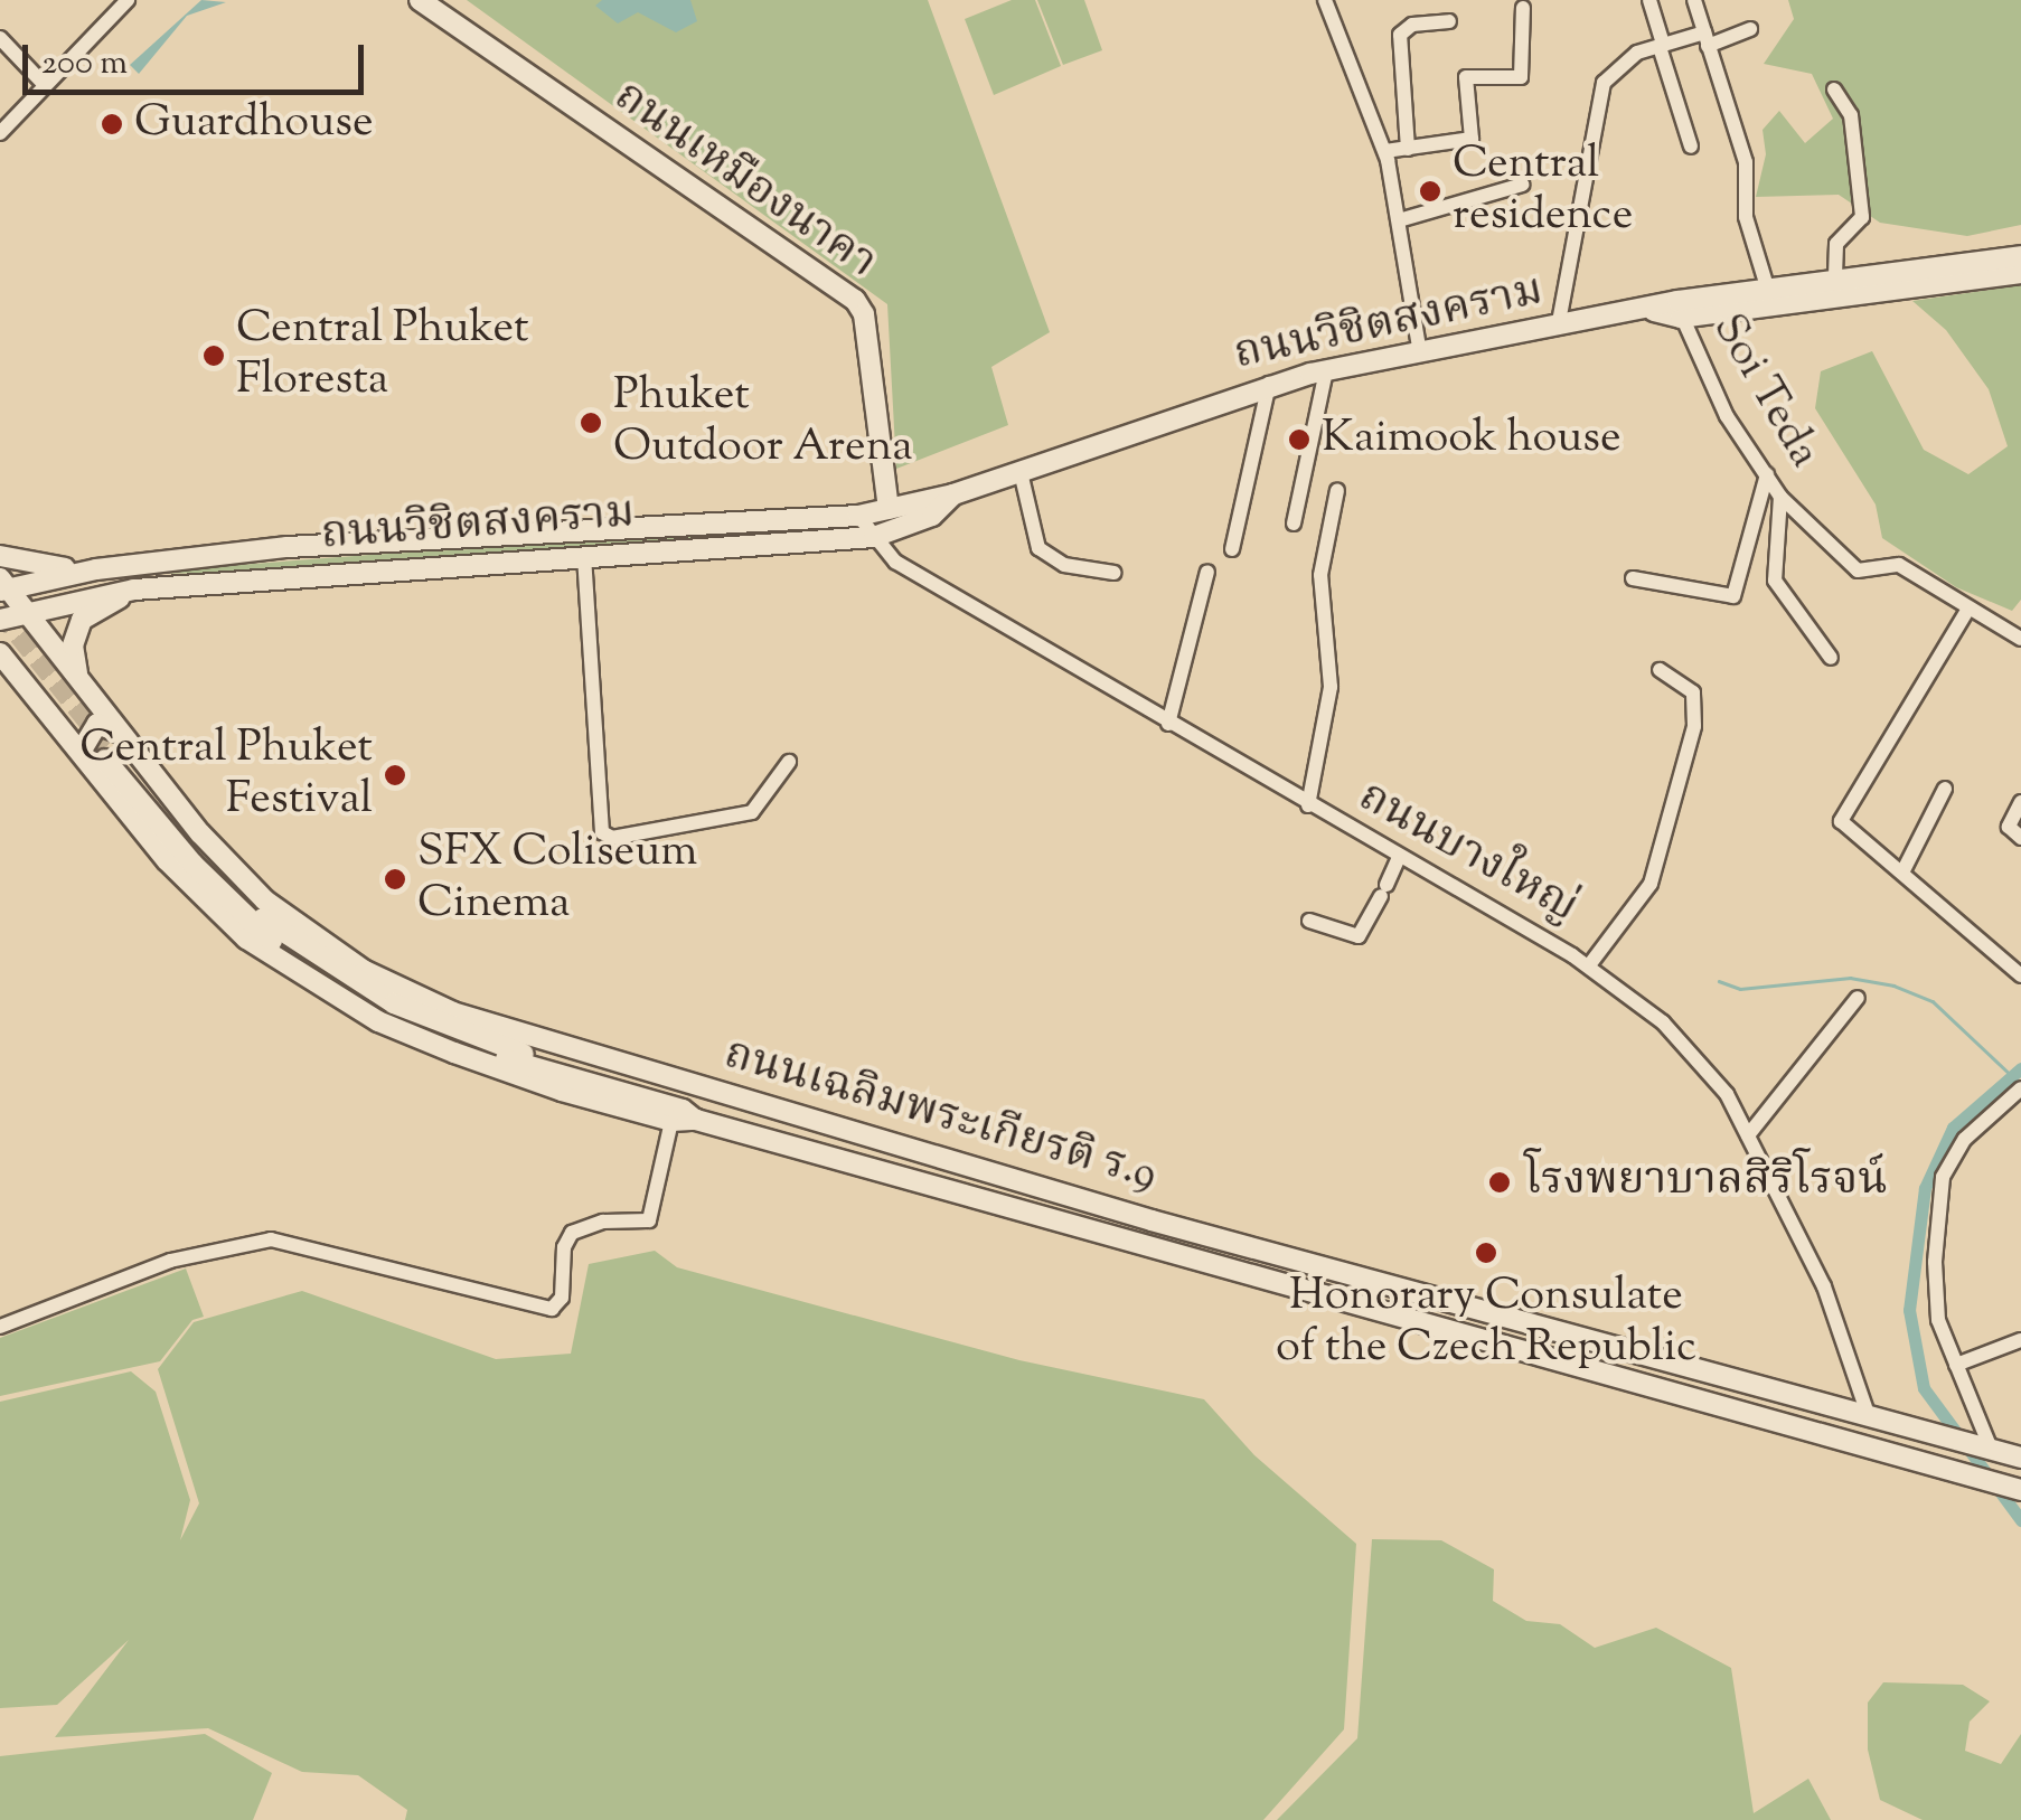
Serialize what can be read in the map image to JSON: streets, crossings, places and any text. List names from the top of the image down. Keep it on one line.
{"streets":{"main road":["ถนนเหมืองนาคา","ถนนวิชิตสงคราม","ถนนเฉลิมพระเกียรติ ร.9"],"street":["Soi Teda","ถนนบางใหญ่"]},"crossings":[["ถนนเหมืองนาคา","ถนนวิชิตสงคราม"],["ถนนวิชิตสงคราม","Soi Teda"],["ถนนวิชิตสงคราม","ถนนบางใหญ่"],["ถนนบางใหญ่","ถนนเฉลิมพระเกียรติ ร.9"]],"places":["Guardhouse","Central residence","Central Phuket Floresta","Phuket Outdoor Arena","Kaimook house","Central Phuket Festival","SFX Coliseum Cinema","โรงพยาบาลสิริโรจน์","Honorary Consulate of the Czech Republic"],"scale_bar":"200 m"}
